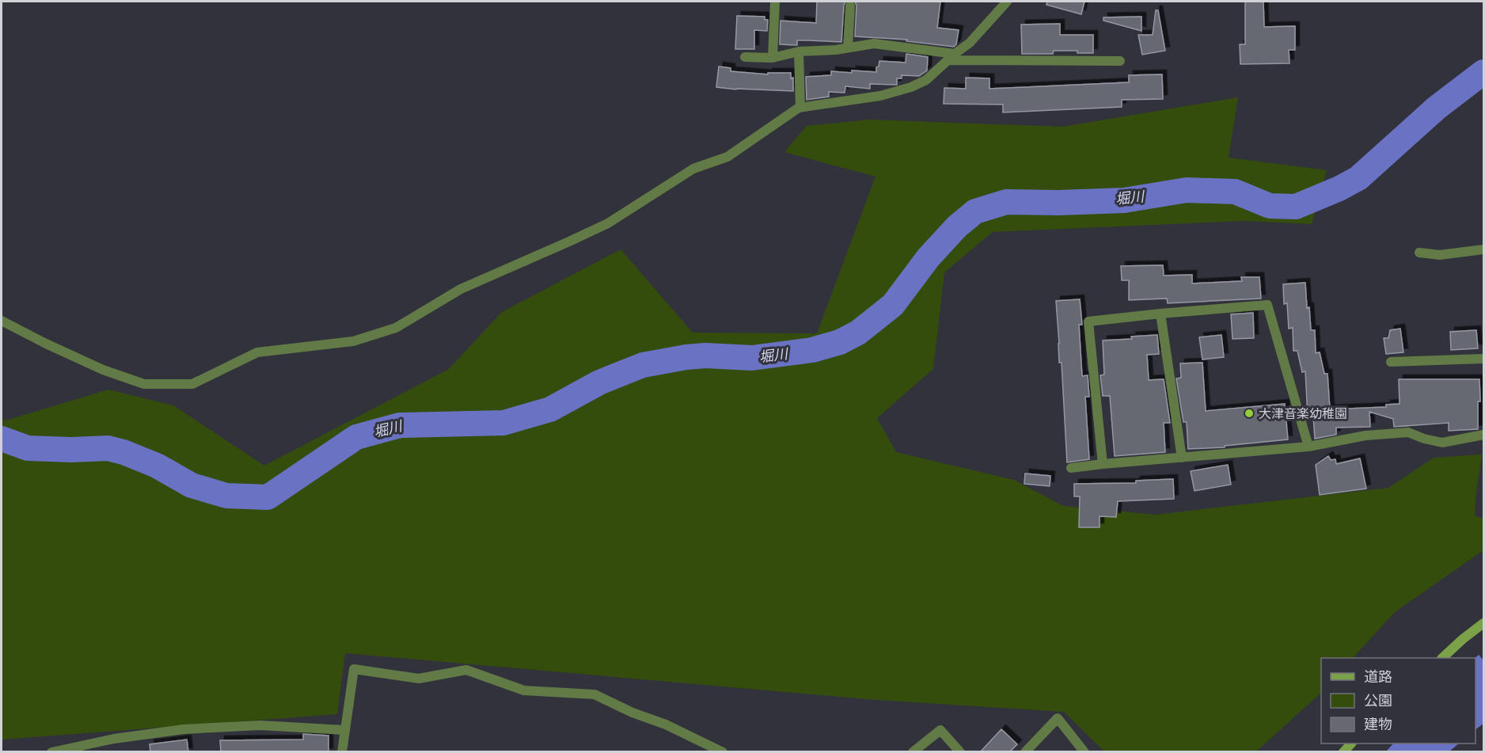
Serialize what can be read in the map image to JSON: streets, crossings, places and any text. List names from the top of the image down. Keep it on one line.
{"water":["堀川"],"places":["大津音楽幼稚園"],"legend":["道路","公園","建物"]}
